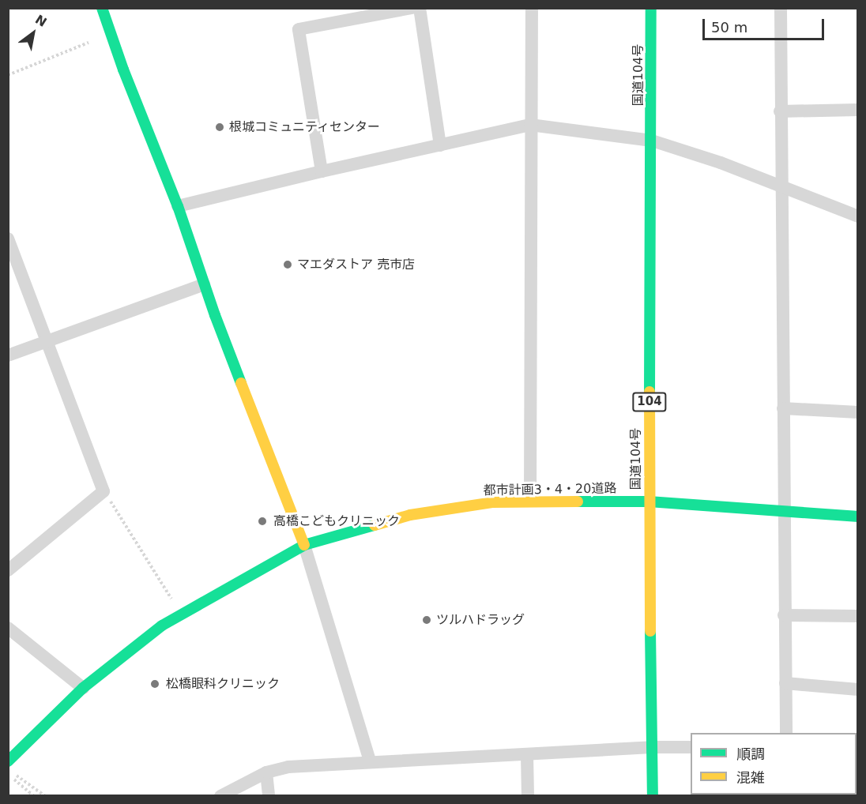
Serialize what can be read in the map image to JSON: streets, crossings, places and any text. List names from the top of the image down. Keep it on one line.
{"streets":{"main road":["国道104号","104","都市計画3・4・20道路"]},"crossings":[["国道104号","都市計画3・4・20道路"]],"places":["根城コミュニティセンター","マエダストア 売市店","高橋こどもクリニック","ツルハドラッグ","松橋眼科クリニック"],"legend":["順調","混雑"],"scale_bar":"50 m","north":"top right"}
